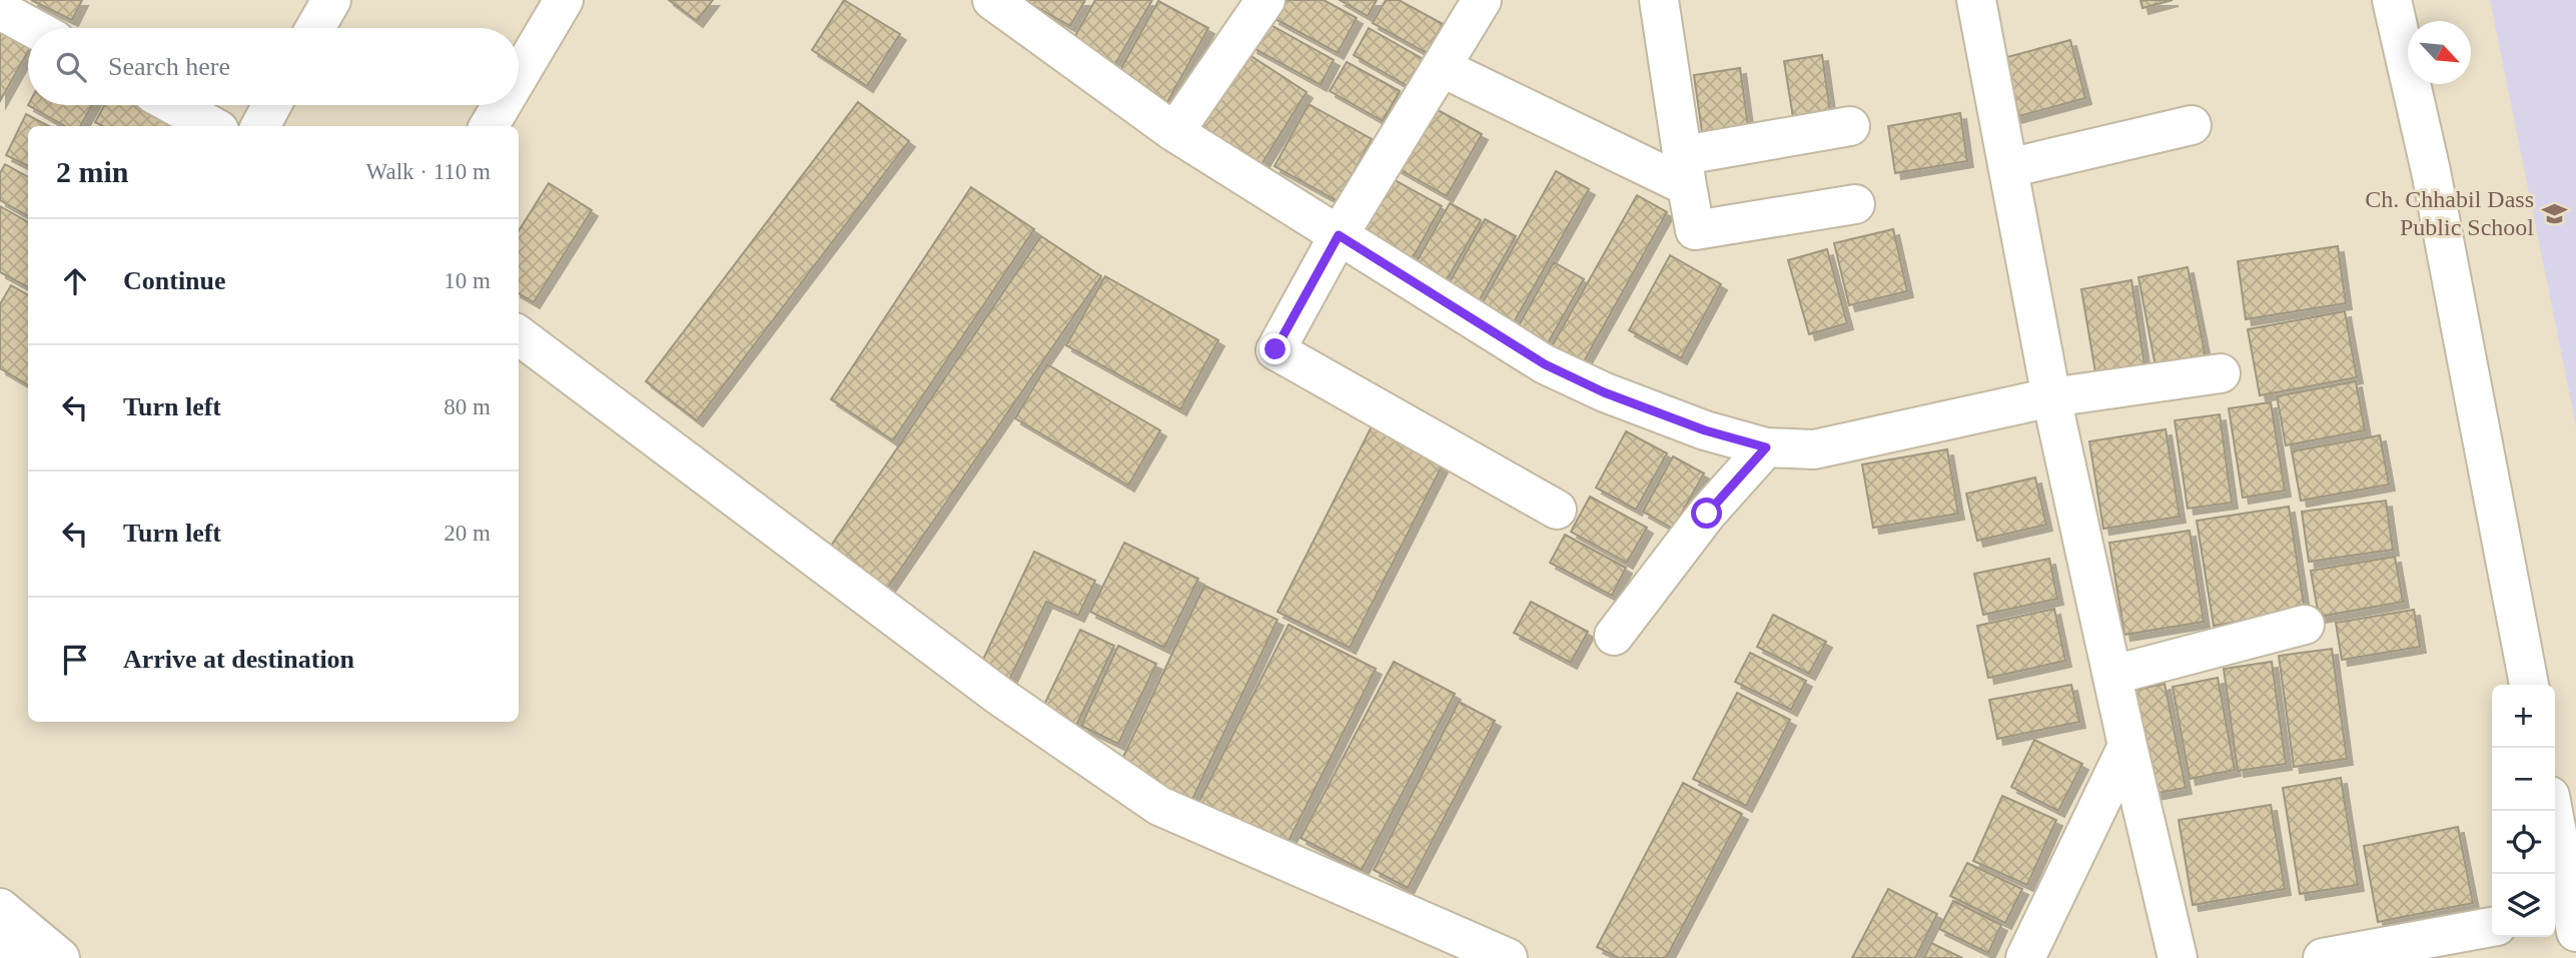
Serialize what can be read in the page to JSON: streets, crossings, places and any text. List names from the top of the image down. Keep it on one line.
{"places":{"school or university":["Ch. Chhabil Dass Public School"]},"north":"bottom right","page":{"search":"Search here","heading":["2 min","Walk · 110 m"],"list":[["Continue","10 m"],["Turn left","80 m"],["Turn left","20 m"],"Arrive at destination"],"map_buttons":["+","−"]}}
